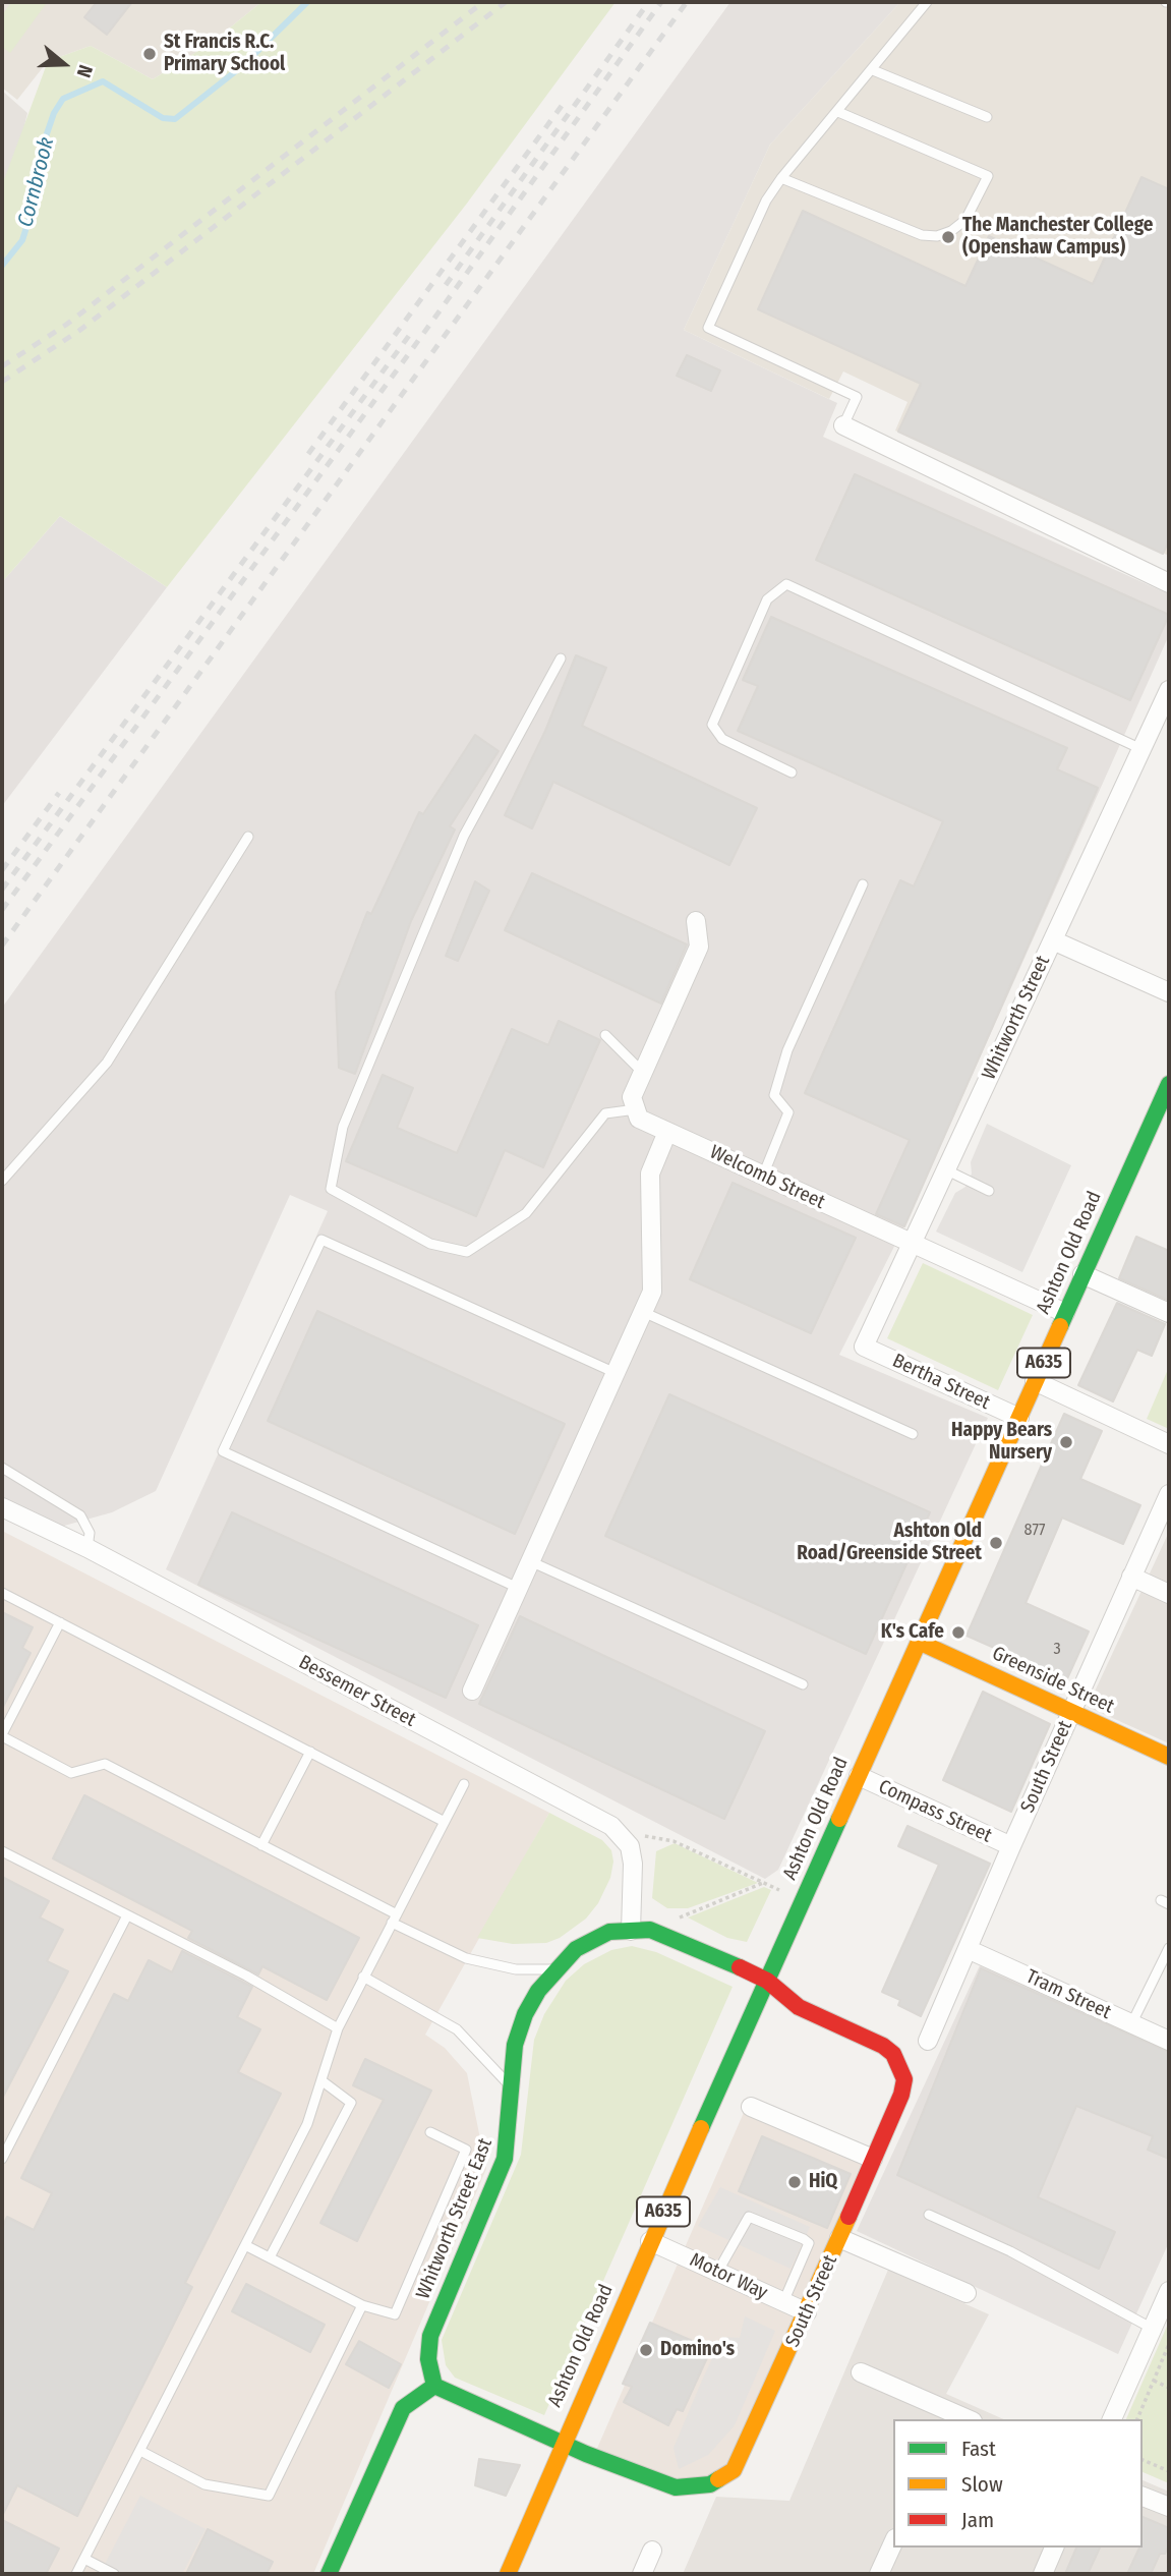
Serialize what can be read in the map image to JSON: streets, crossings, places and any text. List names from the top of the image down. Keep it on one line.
{"streets":{"main road":["Ashton Old Road","A635","Greenside Street","South Street","Whitworth Street East"],"street":["Whitworth Street","Welcomb Street","Bertha Street","Bessemer Street","Compass Street","Tram Street","Motor Way"]},"crossings":[["Whitworth Street","Welcomb Street"],["Whitworth Street","Bertha Street"],["Welcomb Street","Ashton Old Road"],["Ashton Old Road","Bertha Street"],["Ashton Old Road","Greenside Street"],["Ashton Old Road","South Street"],["Ashton Old Road","Compass Street"],["Ashton Old Road","Whitworth Street East"],["Ashton Old Road","Motor Way"],["Greenside Street","South Street"],["South Street","Compass Street"],["South Street","Tram Street"],["South Street","Whitworth Street East"],["South Street","Motor Way"]],"water":["Cornbrook"],"places":["St Francis R.C. Primary School","The Manchester College (Openshaw Campus)","Happy Bears Nursery","Ashton Old Road/Greenside Street","K's Cafe","HiQ","Domino's"],"house_numbers":["877","3"],"legend":["Fast","Slow","Jam"],"north":"right"}
